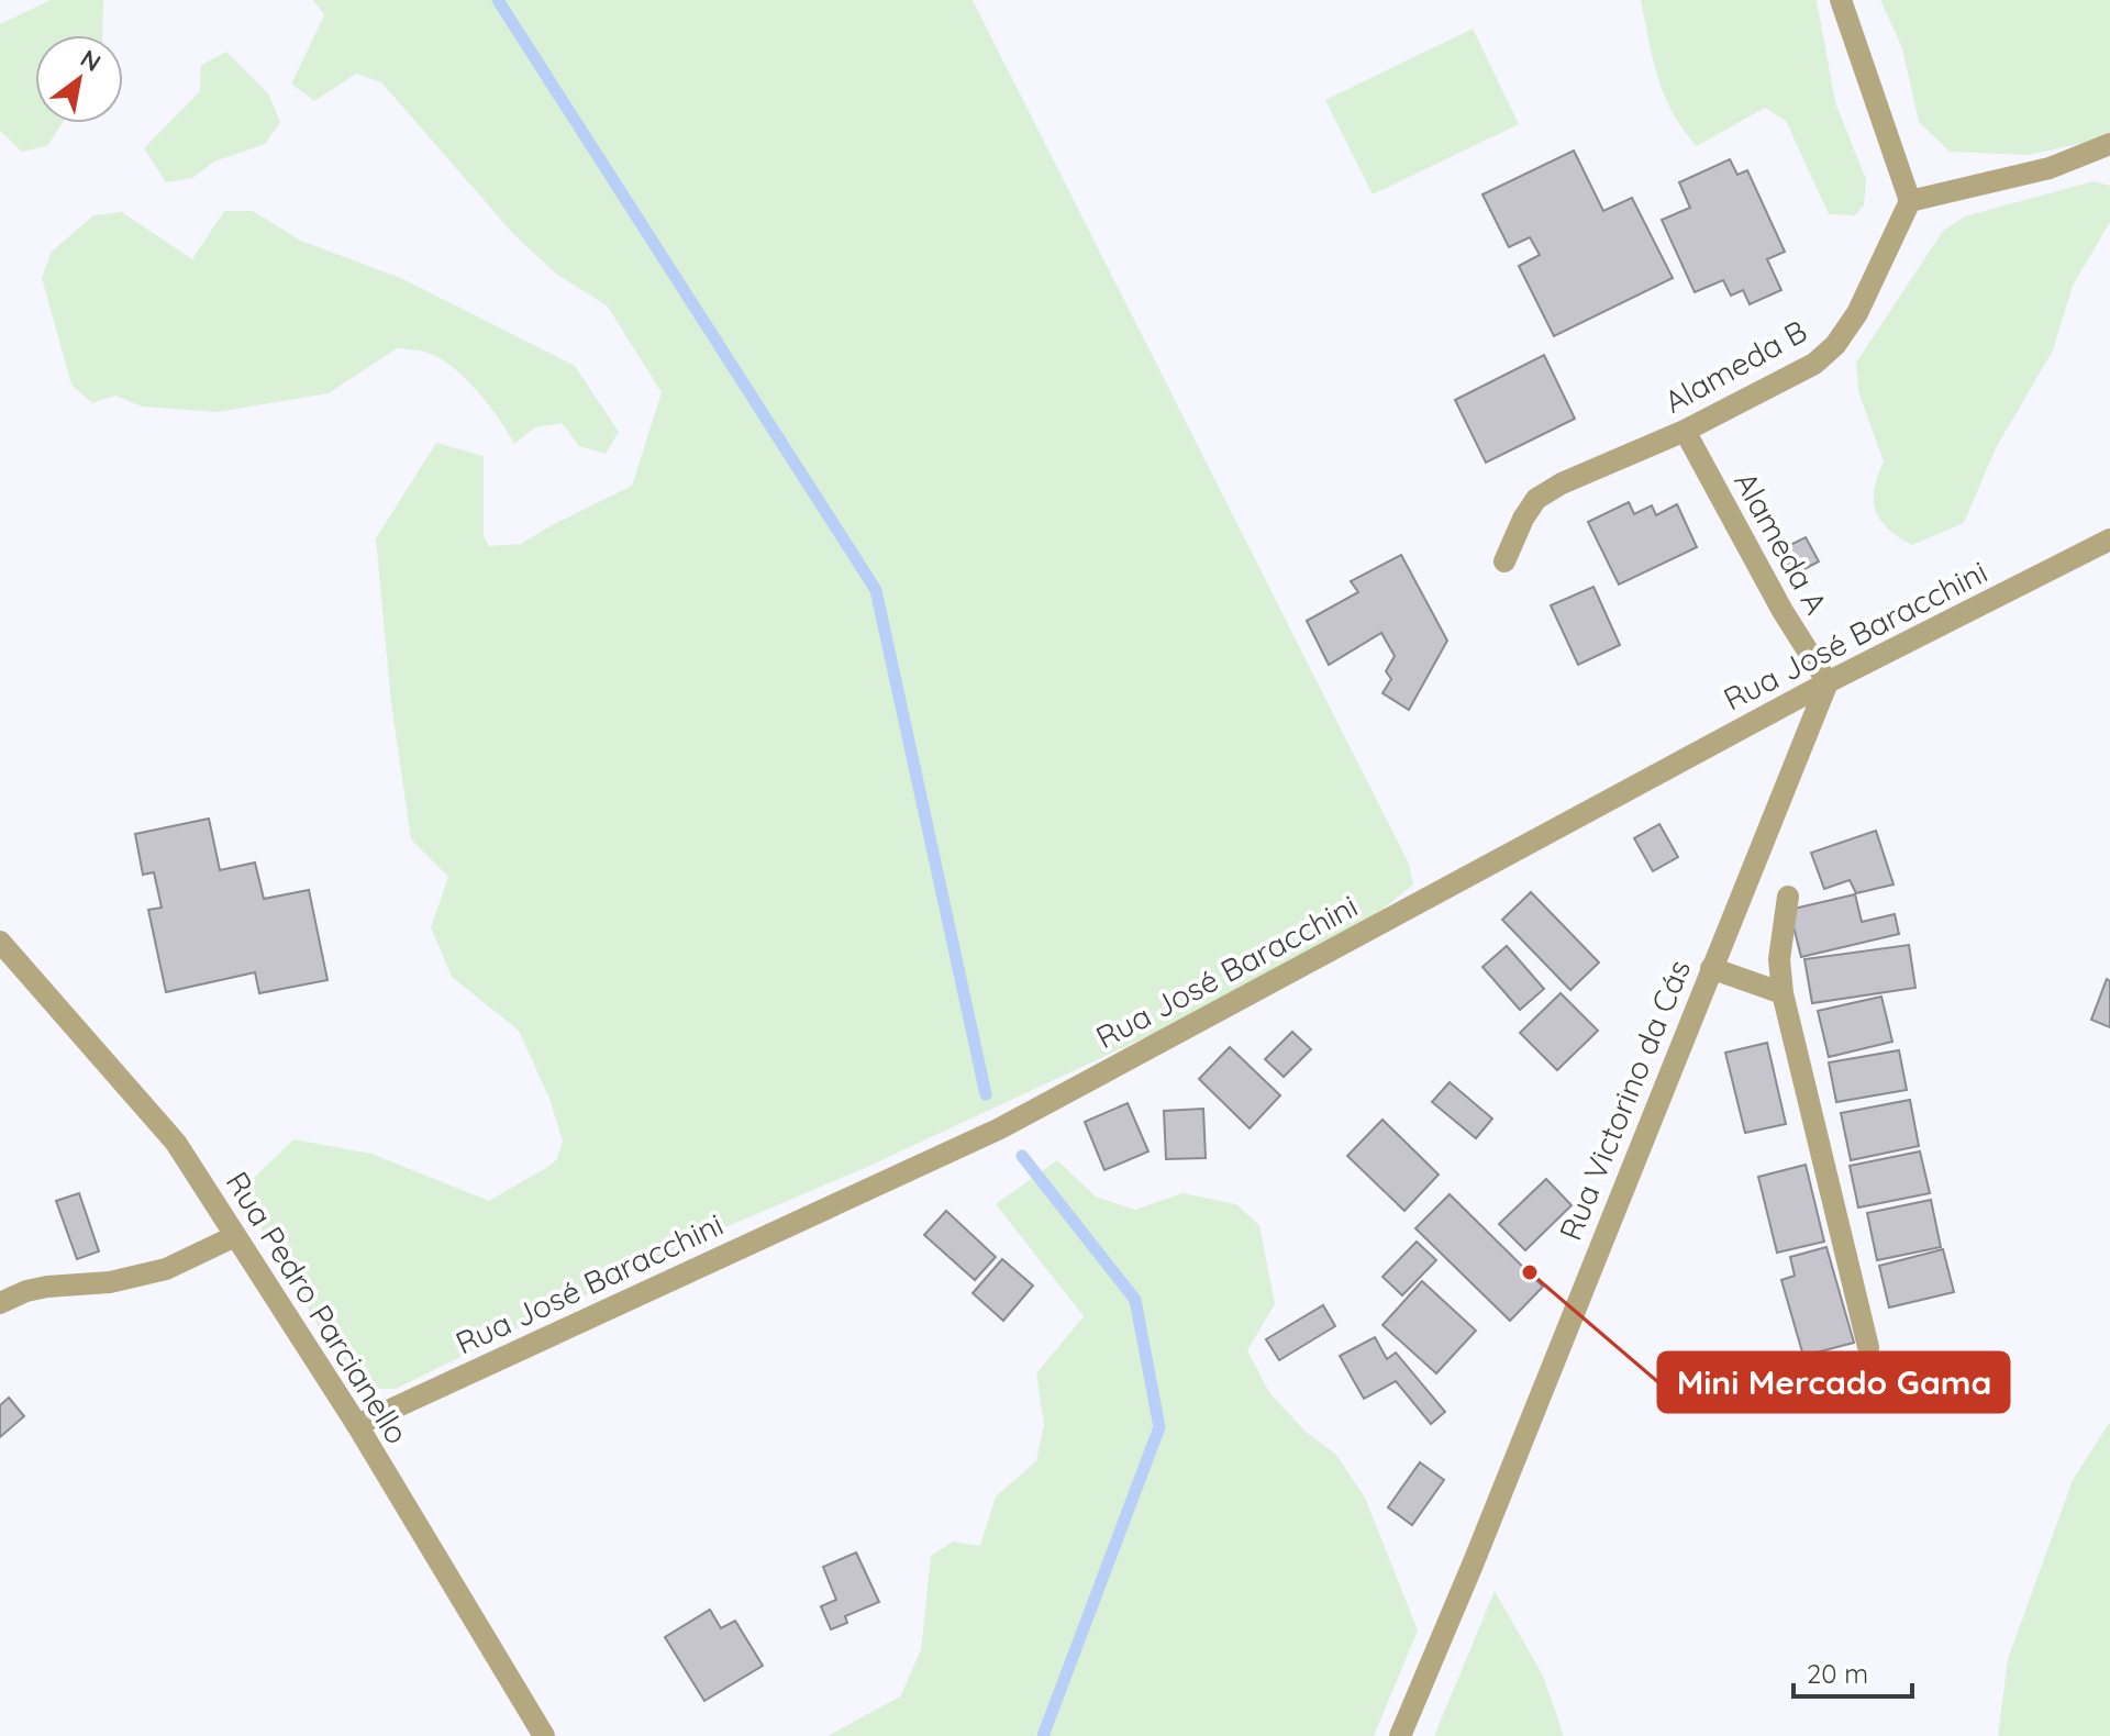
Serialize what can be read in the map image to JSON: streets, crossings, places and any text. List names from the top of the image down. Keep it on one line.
{"streets":{"street":["Alameda B","Alameda A","Rua José Baracchini","Rua Victorino da Cás","Rua Pedro Parcianello"]},"crossings":[["Alameda B","Alameda A"],["Alameda A","Rua José Baracchini"],["Alameda A","Rua Victorino da Cás"],["Rua José Baracchini","Rua Victorino da Cás"],["Rua José Baracchini","Rua Pedro Parcianello"]],"places":["Mini Mercado Gama"],"scale_bar":"20 m","north":"top right"}
